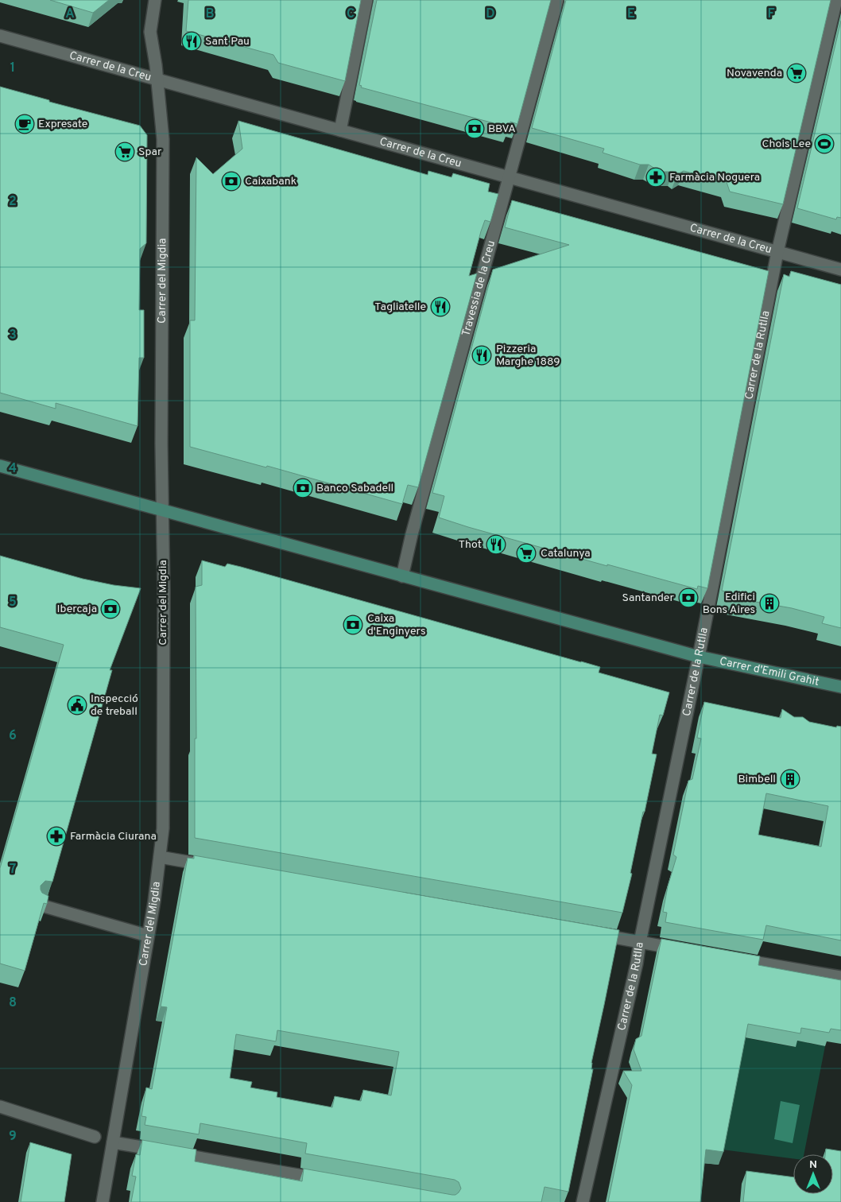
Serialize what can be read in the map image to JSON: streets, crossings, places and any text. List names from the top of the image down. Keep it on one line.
{"streets":{"main road":["Carrer d'Emili Grahit"],"street":["Carrer de la Creu","Carrer del Migdia","Travessia de la Creu","Carrer de la Rutlla"]},"crossings":[["Carrer de la Creu","Carrer del Migdia"],["Carrer de la Creu","Travessia de la Creu"],["Carrer de la Creu","Carrer de la Rutlla"],["Carrer del Migdia","Carrer d'Emili Grahit"],["Travessia de la Creu","Carrer d'Emili Grahit"],["Carrer de la Rutlla","Carrer d'Emili Grahit"]],"places":{"restaurant":["Sant Pau","Tagliatelle","Pizzeria Marghe 1889","Thot"],"supermarket":["Novavenda","Spar","Catalunya"],"cafe":["Expresate"],"bank":["BBVA","Caixabank","Banco Sabadell","Santander","Ibercaja","Caixa d'Enginyers"],"sports":["Chois Lee"],"pharmacy":["Farmàcia Noguera","Farmàcia Ciurana"],"building":["Edifici Bons Aires","Bimbell"],"public building":["Inspecció de treball"]},"north":"top","grid":{"columns":["A","B","C","D","E","F"],"rows":["1","2","3","4","5","6","7","8","9"]}}
